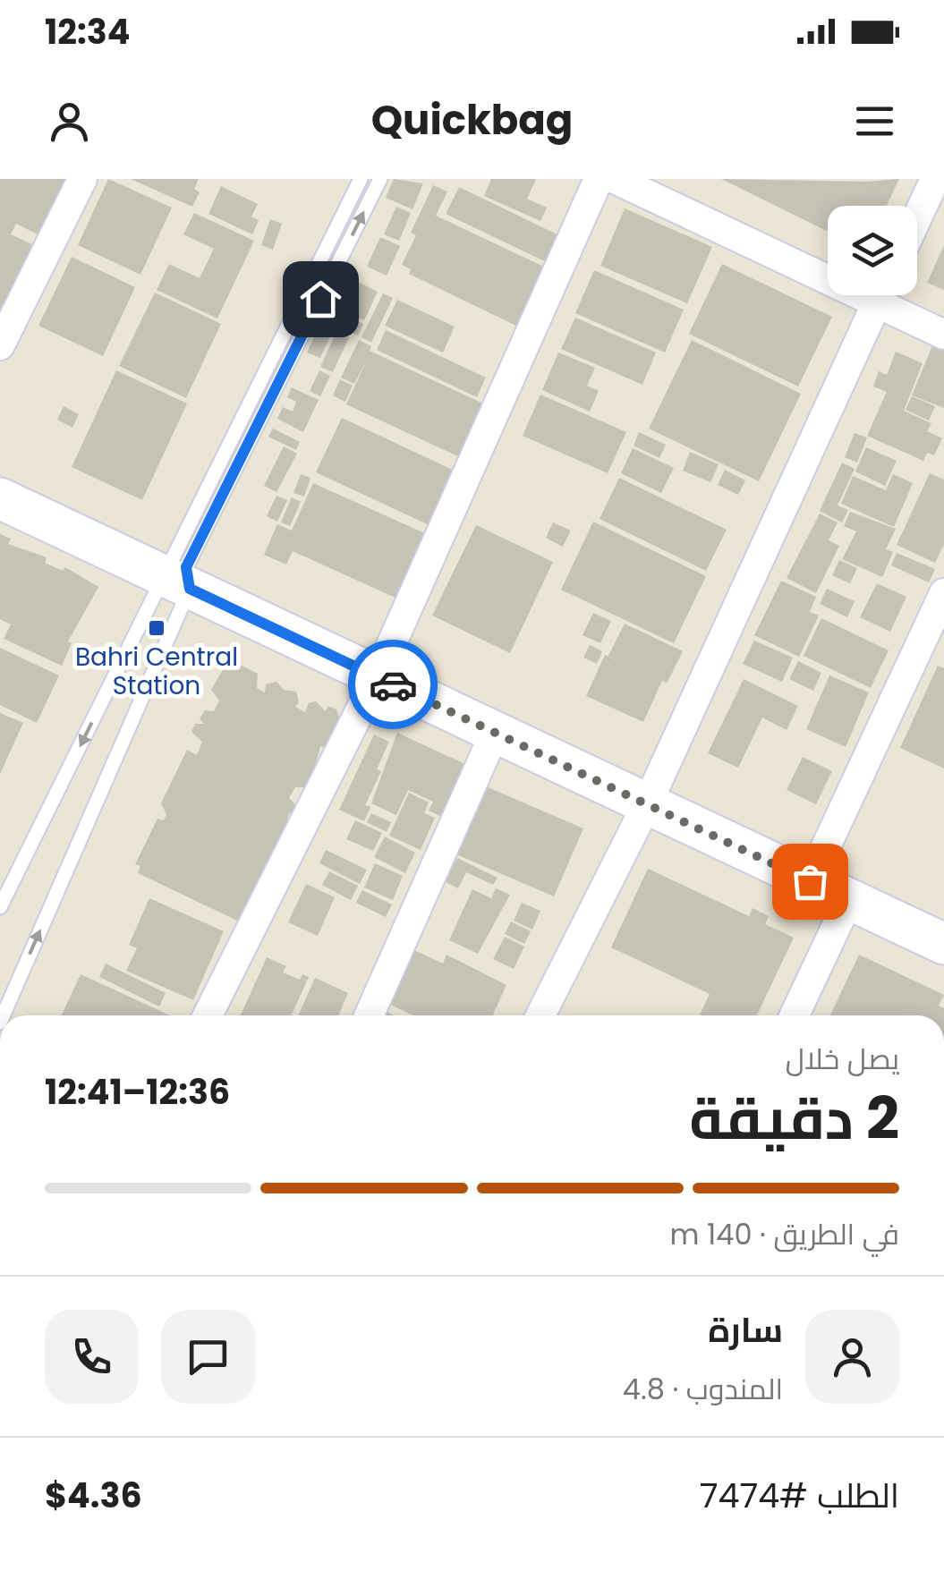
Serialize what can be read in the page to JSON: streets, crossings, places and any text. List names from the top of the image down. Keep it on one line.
{"places":{"transit":["Bahri Central Station"]},"page":{"status":"12:34","header":"Quickbag","heading":["2 دقيقة","يصل خلال","12:36–12:41"],"panel":["سارة","المندوب · 4.8","الطلب #7474","$4.36"],"bar":"في الطريق · 140 m"}}
